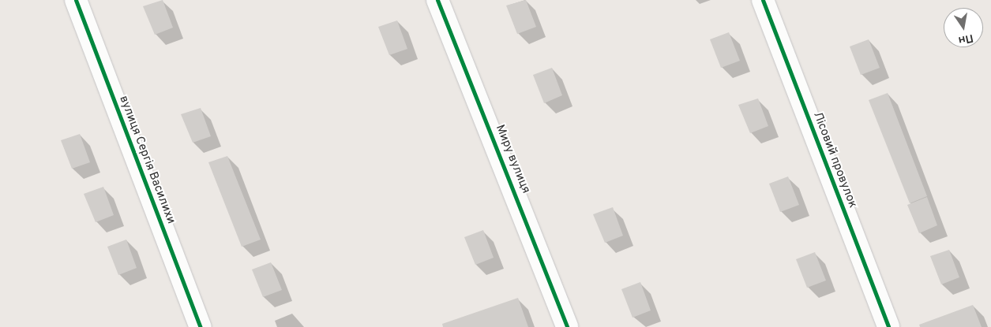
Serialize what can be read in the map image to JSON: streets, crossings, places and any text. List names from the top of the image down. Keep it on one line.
{"streets":{"street":["Миру вулиця","вулиця Сергія Василихи","Лісовий провулок"]},"north":"bottom"}
